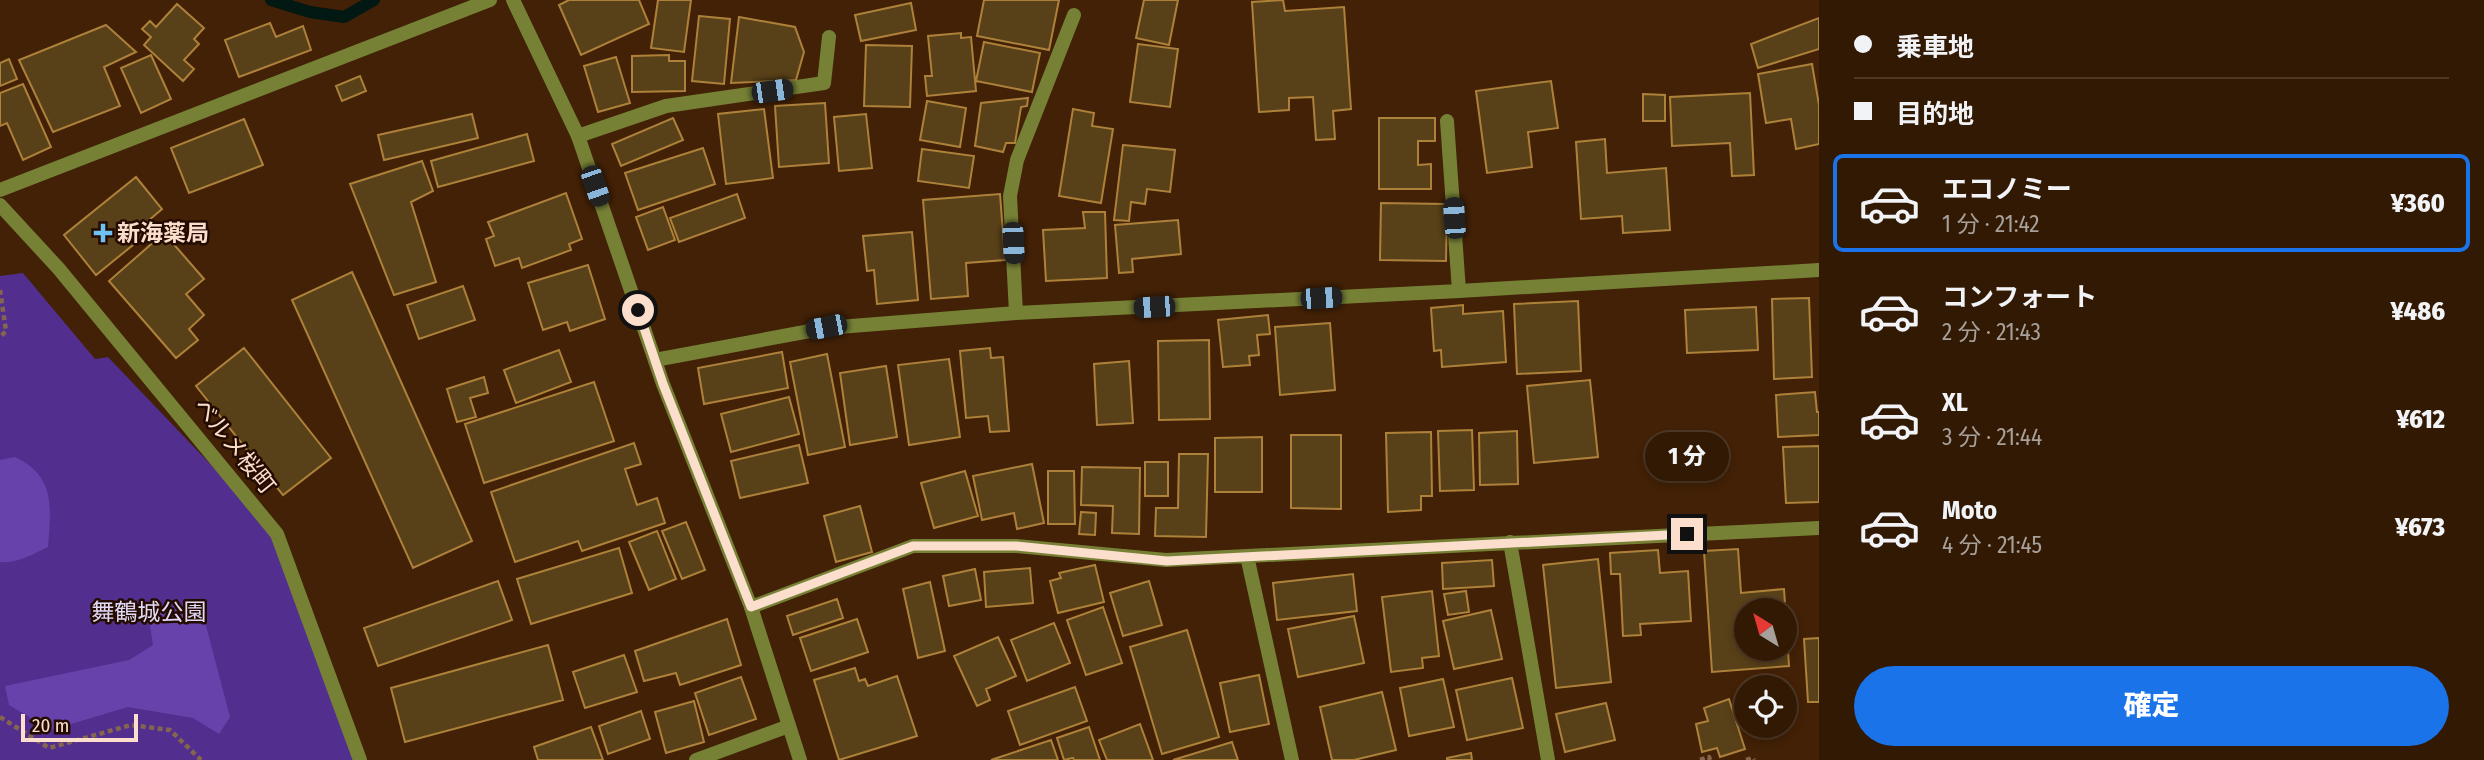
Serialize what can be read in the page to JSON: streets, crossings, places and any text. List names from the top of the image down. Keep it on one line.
{"streets":{"street":["ベルメ桜町"]},"parks":["舞鶴城公園"],"places":{"health":["新海薬局"]},"scale_bar":"20 m","north":"top left","page":{"banner":["乗車地","目的地"],"list":[{"name":"エコノミー","note":"1 分 · 21:42","value":"¥360"},{"name":"コンフォート","note":"2 分 · 21:43","value":"¥486"},{"name":"XL","note":"3 分 · 21:44","value":"¥612"},{"name":"Moto","note":"4 分 · 21:45","value":"¥673"}],"bubble":"1 分","buttons":"確定","scale":"20 m"}}
